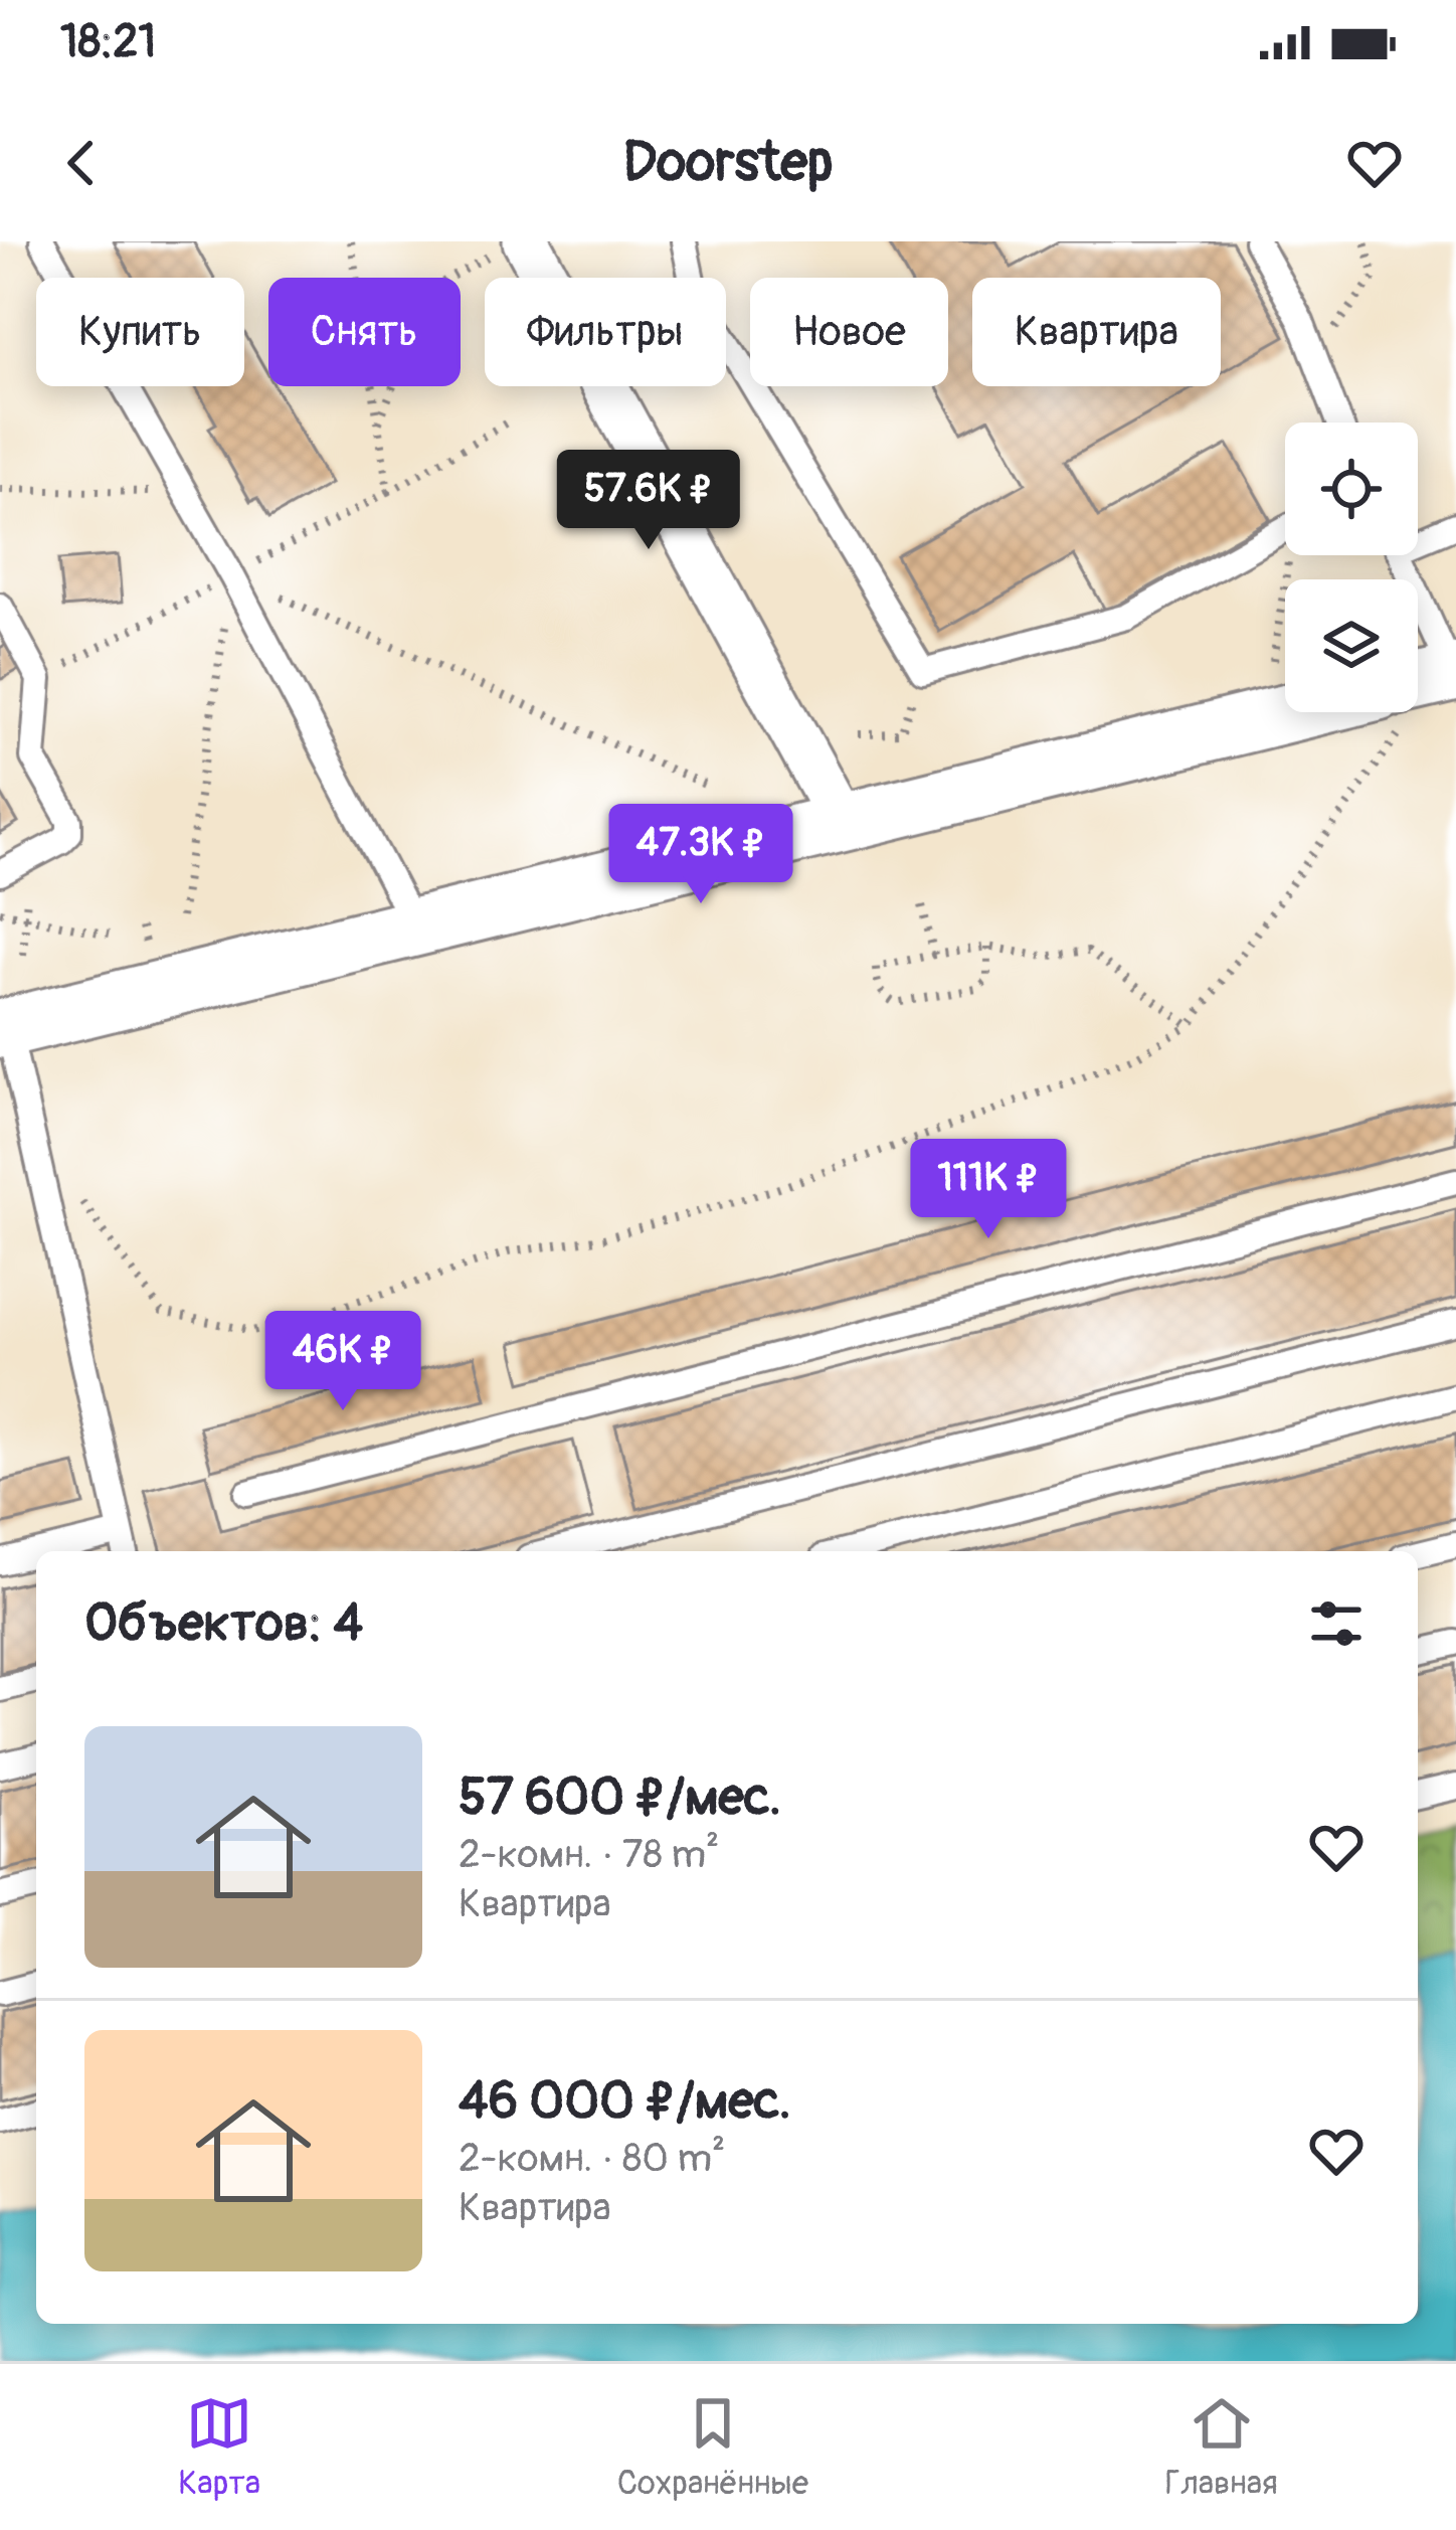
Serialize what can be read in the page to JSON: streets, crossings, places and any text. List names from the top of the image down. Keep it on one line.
{"page":{"status":"18:21","header":"Doorstep","chip":["Купить","Снять","Фильтры","Новое","Квартира"],"price":["57.6K ₽","47.3K ₽","111K ₽","46K ₽"],"heading":"Объектов: 4","list":[{"name":"57 600 ₽/мес.","note":"2-комн. · 78 m² · Квартира"},{"name":"46 000 ₽/мес.","note":"2-комн. · 80 m² · Квартира"}],"tabs":["Карта","Сохранённые","Главная"]}}
